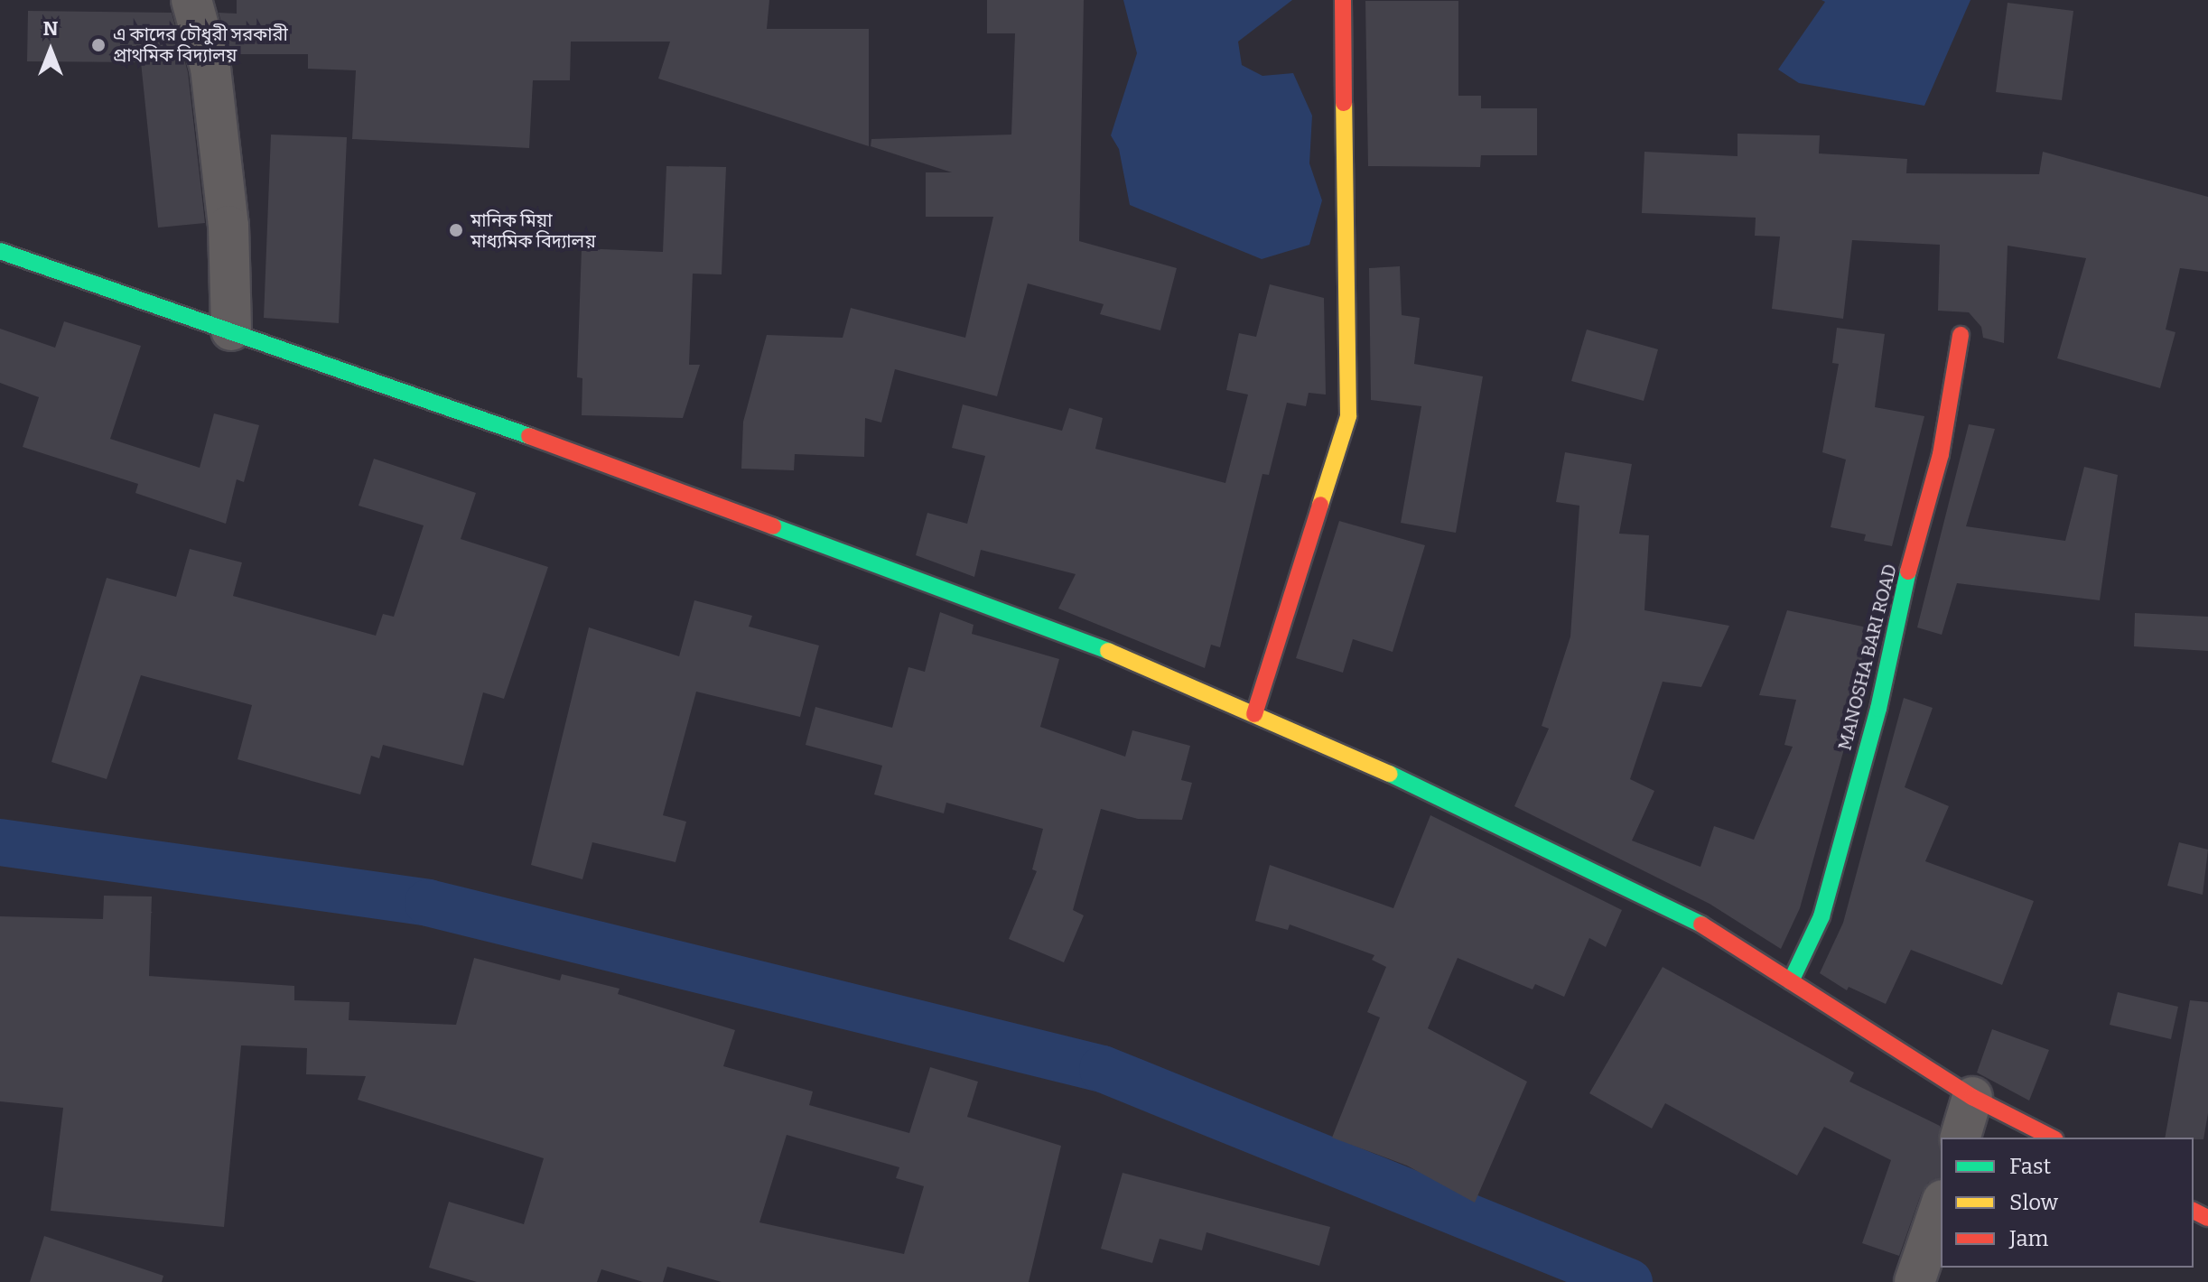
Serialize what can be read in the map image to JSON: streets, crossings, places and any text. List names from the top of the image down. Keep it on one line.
{"streets":{"street":["MANOSHA BARI ROAD"]},"places":["এ কাদের চৌধুরী সরকারী প্রাথমিক বিদ্যালয়","মানিক মিয়া মাধ্যমিক বিদ্যালয়"],"legend":["Fast","Slow","Jam"],"north":"top"}
